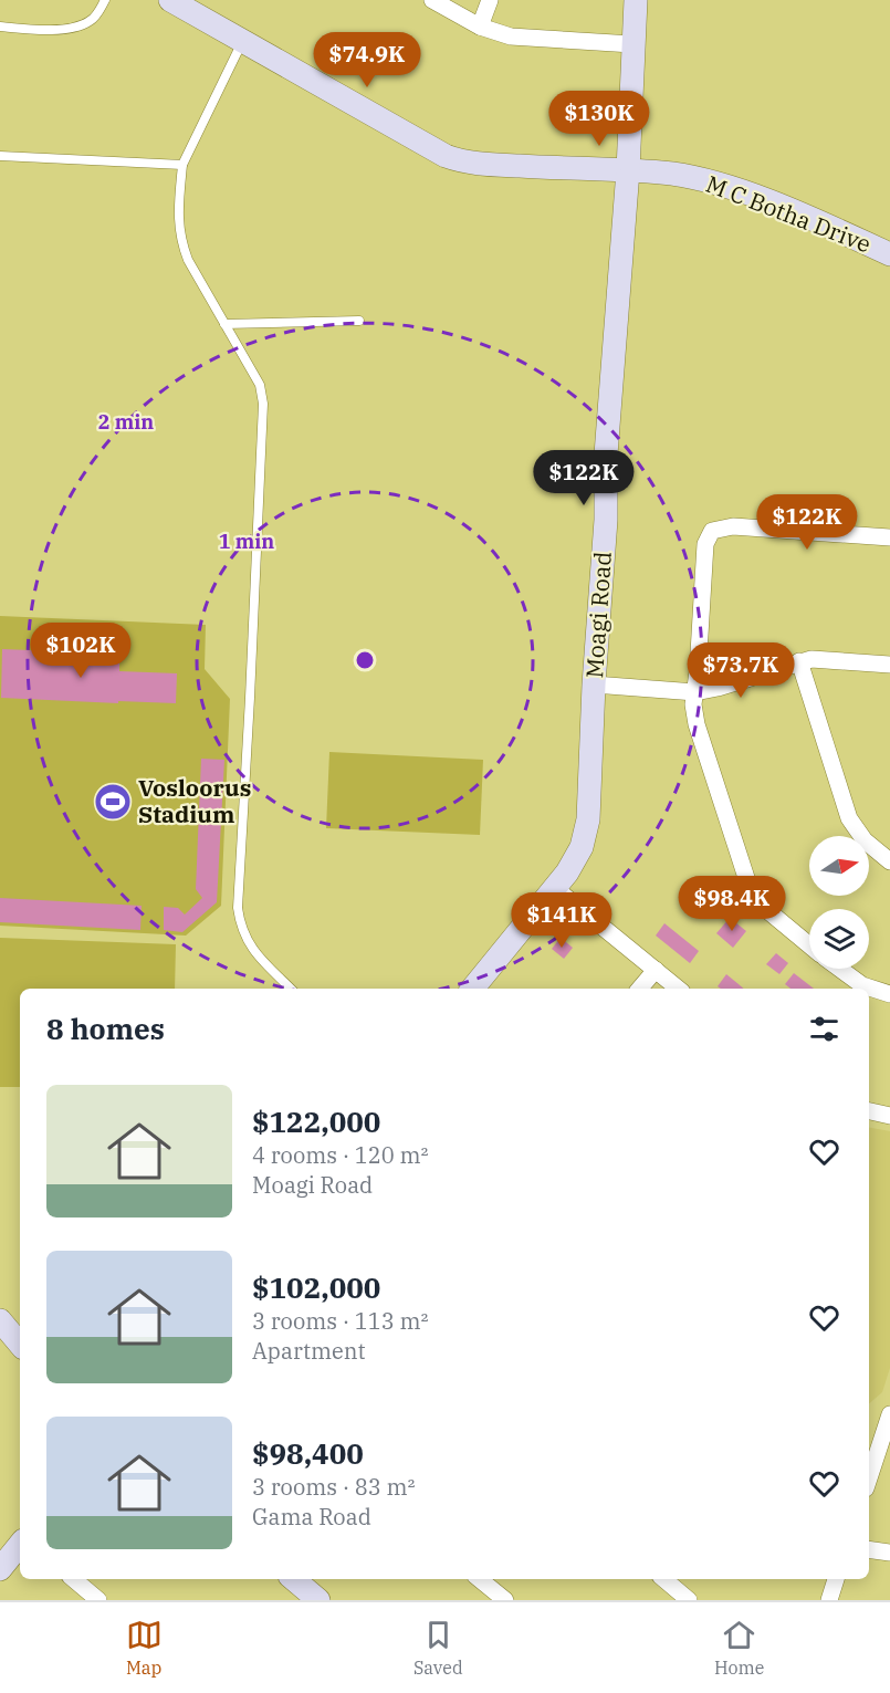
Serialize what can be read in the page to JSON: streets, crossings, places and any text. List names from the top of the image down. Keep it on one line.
{"streets":{"street":["M C Botha Drive","Moagi Road"]},"crossings":[["M C Botha Drive","Moagi Road"]],"places":{"sports":["Vosloorus Stadium"]},"north":"right","page":{"price":["$74.9K","$130K","$122K","$122K","$102K","$73.7K","$98.4K","$141K"],"heading":"8 homes","list":[{"name":"$122,000","note":"4 rooms · 120 m² · Moagi Road"},{"name":"$102,000","note":"3 rooms · 113 m² · Apartment"},{"name":"$98,400","note":"3 rooms · 83 m² · Gama Road"}],"tabs":["Map","Saved","Home"]},"rings":["2 min","1 min"]}
